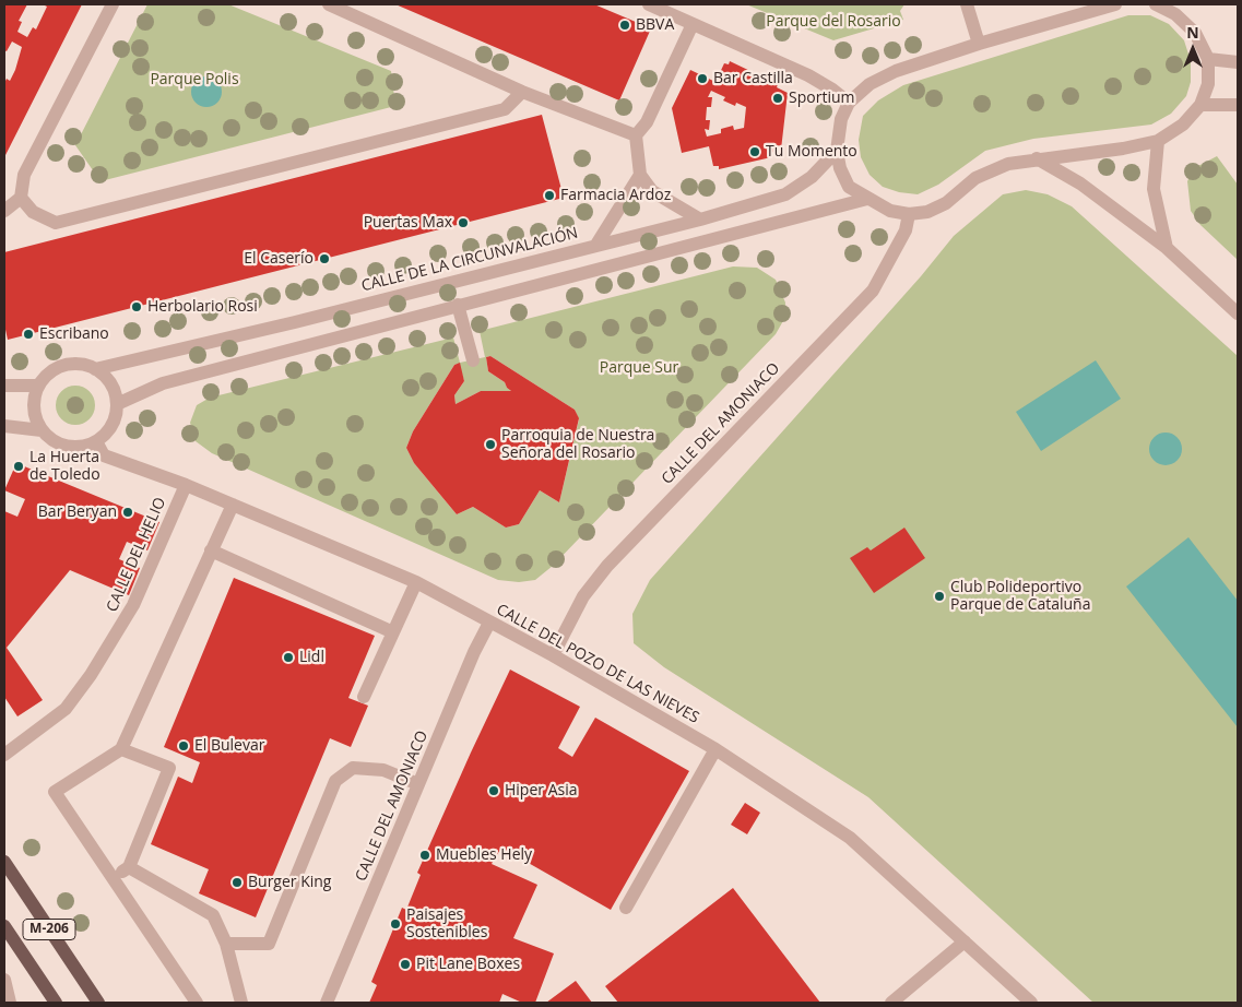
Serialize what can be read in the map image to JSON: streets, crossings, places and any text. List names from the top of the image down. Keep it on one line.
{"streets":{"main road":["M-206"],"street":["CALLE DE LA CIRCUNVALACIÓN","CALLE DEL AMONIACO","CALLE DEL HELIO","CALLE DEL POZO DE LAS NIEVES"]},"crossings":[["CALLE DE LA CIRCUNVALACIÓN","CALLE DEL POZO DE LAS NIEVES"],["CALLE DEL AMONIACO","CALLE DEL POZO DE LAS NIEVES"],["CALLE DEL HELIO","CALLE DEL POZO DE LAS NIEVES"]],"parks":["Parque del Rosario","Parque Polis","Parque Sur"],"places":["BBVA","Bar Castilla","Sportium","Tu Momento","Farmacia Ardoz","Puertas Max","El Caserío","Herbolario Rosi","Escribano","Parroquia de Nuestra Señora del Rosario","La Huerta de Toledo","Bar Beryan","Club Polideportivo Parque de Cataluña","Lidl","El Bulevar","Hiper Asia","Muebles Hely","Burger King","Paisajes Sostenibles","Pit Lane Boxes"],"north":"top"}
